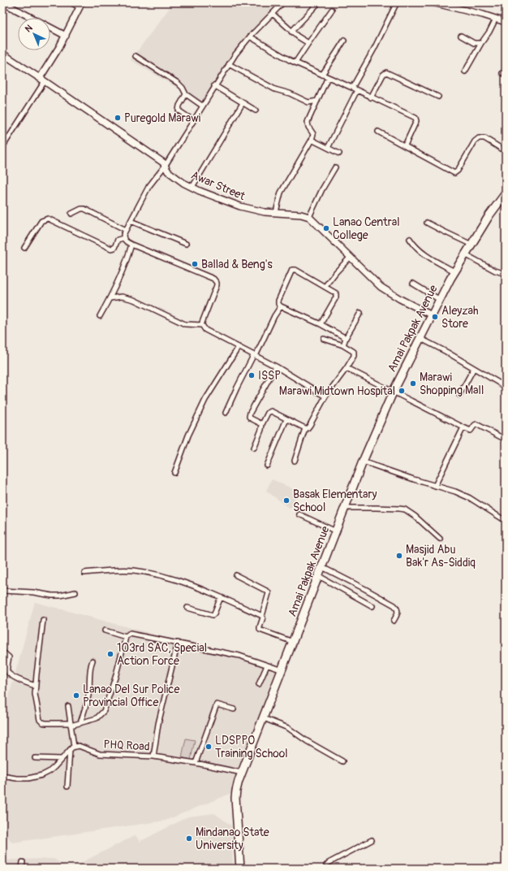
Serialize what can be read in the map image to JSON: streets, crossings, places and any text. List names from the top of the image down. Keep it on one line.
{"streets":{"highway":["Amai Pakpak Avenue"],"street":["Awar Street","PHQ Road"]},"crossings":[["Amai Pakpak Avenue","PHQ Road"]],"places":["Puregold Marawi","Lanao Central College","Ballad & Beng's","Aleyzah Store","ISSP","Marawi Shopping Mall","Marawi Midtown Hospital","Basak Elementary School","Masjid Abu Bak'r As-Siddiq","103rd SAC, Special Action Force","Lanao Del Sur Police Provincial Office","LDSPPO Training School","Mindanao State University"],"north":"top left"}
